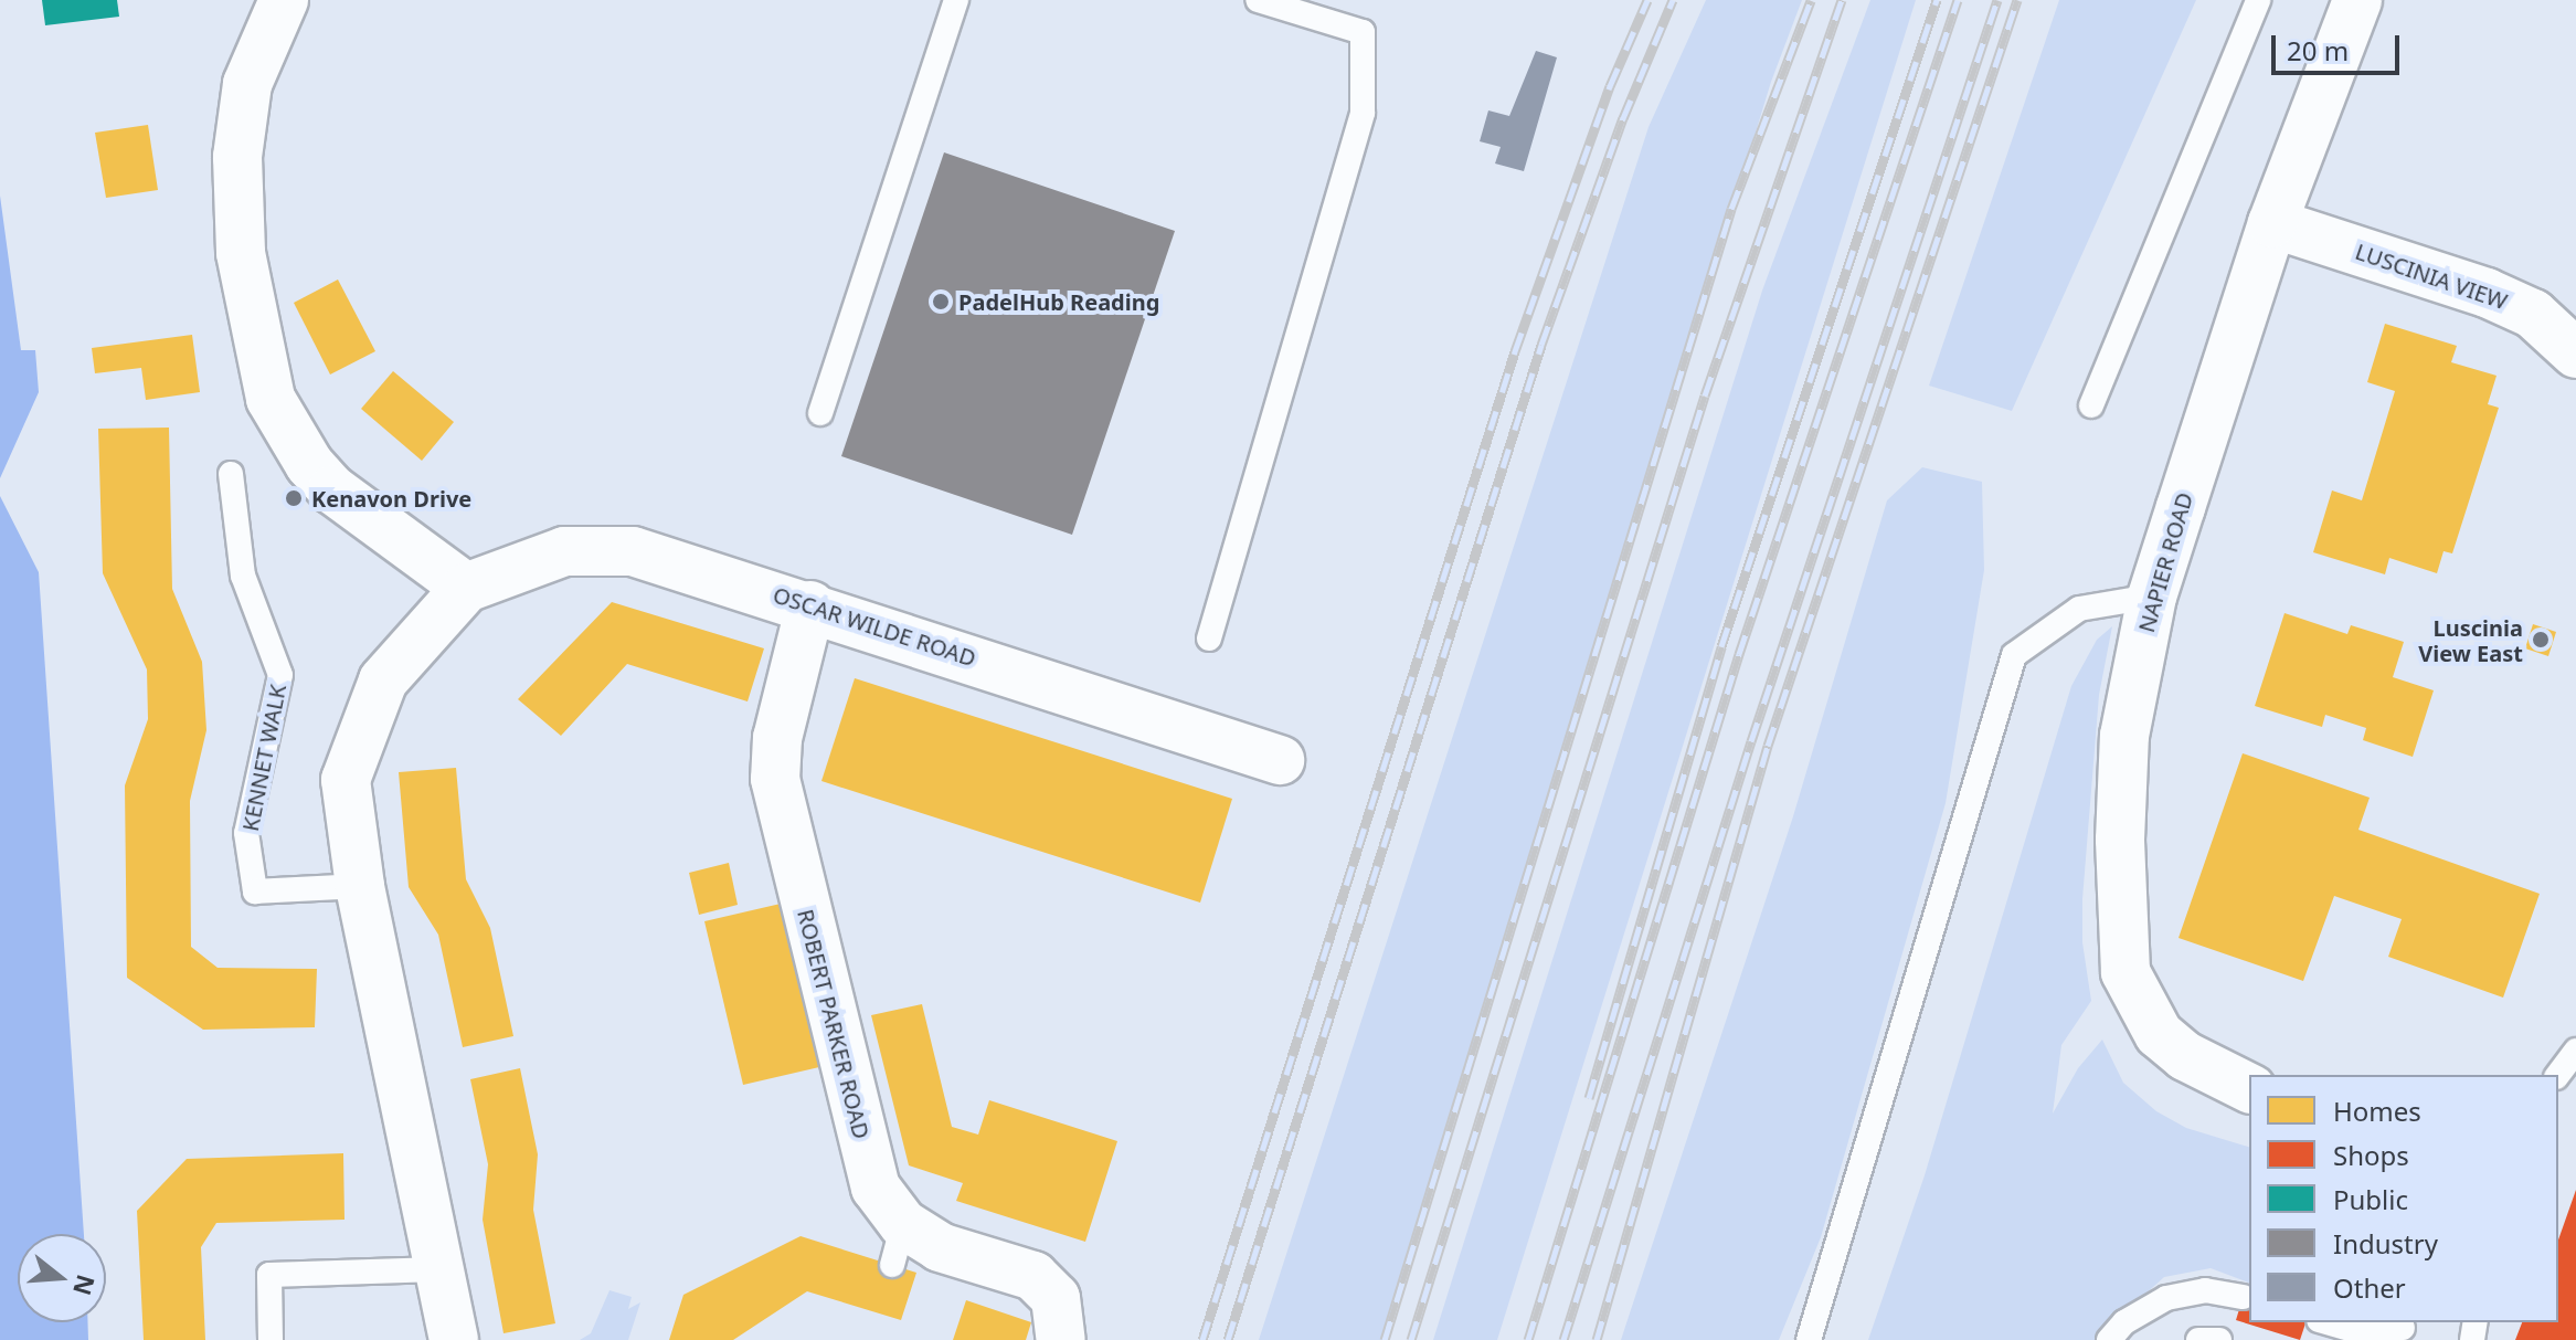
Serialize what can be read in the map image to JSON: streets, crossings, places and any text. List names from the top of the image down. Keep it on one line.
{"streets":{"street":["LUSCINIA VIEW","NAPIER ROAD","OSCAR WILDE ROAD","ROBERT PARKER ROAD"],"lane":["KENNET WALK"]},"crossings":[["LUSCINIA VIEW","NAPIER ROAD"],["OSCAR WILDE ROAD","ROBERT PARKER ROAD"]],"places":["PadelHub Reading","Kenavon Drive","Luscinia View East"],"legend":["Homes","Shops","Public","Industry","Other"],"scale_bar":"20 m","north":"right"}
